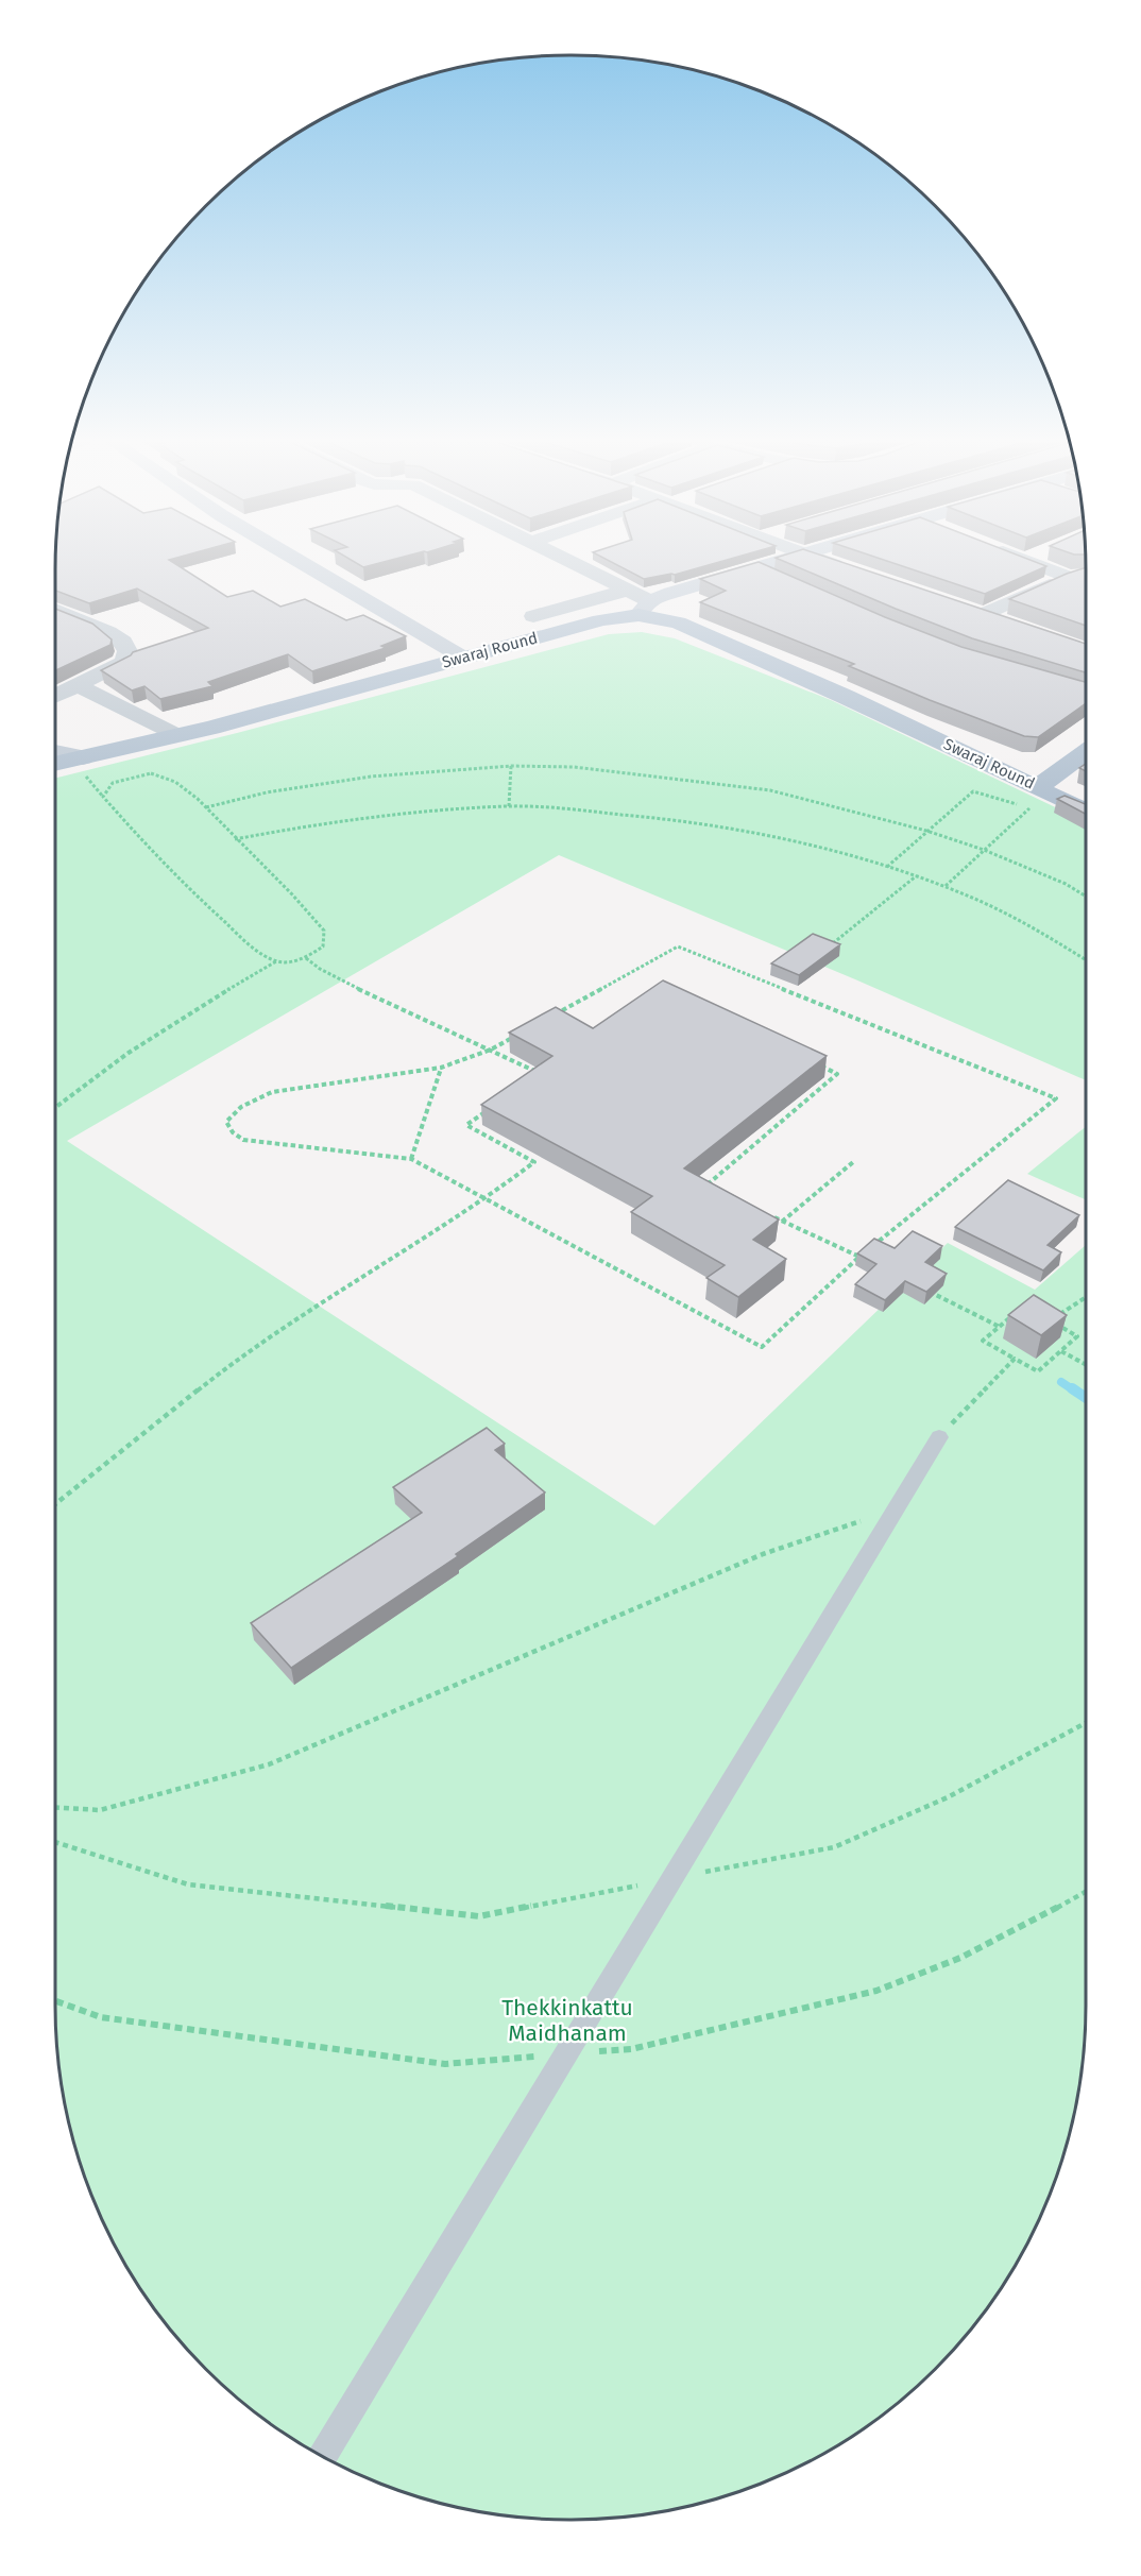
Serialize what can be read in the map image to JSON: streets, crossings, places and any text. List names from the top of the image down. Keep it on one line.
{"streets":{"main road":["Swaraj Round"]},"parks":["Thekkinkattu Maidhanam"]}
